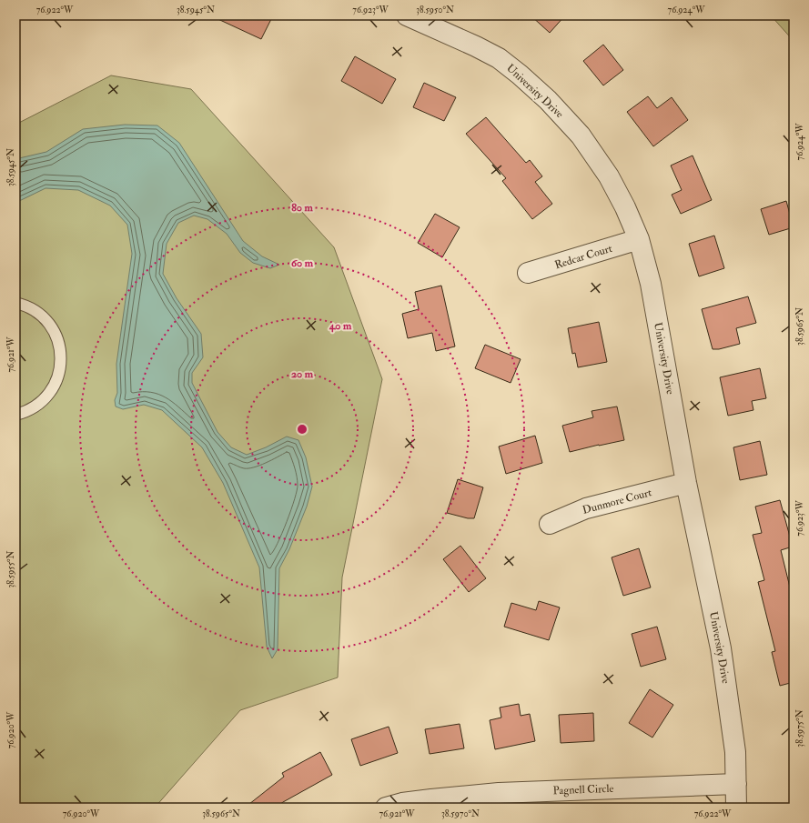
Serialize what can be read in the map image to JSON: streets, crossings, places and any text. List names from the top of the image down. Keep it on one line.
{"streets":{"street":["University Drive","Redcar Court","Dunmore Court","Pagnell Circle"]},"crossings":[["University Drive","Redcar Court"],["University Drive","Dunmore Court"],["University Drive","Pagnell Circle"]],"coordinates":["76.922°W","38.5945°N","76.923°W","38.5950°N","76.924°W","38.5965°N","76.921°W","38.5955°N","38.5975°N","76.920°W","38.5970°N"],"rings":["80 m","60 m","40 m","20 m"]}
